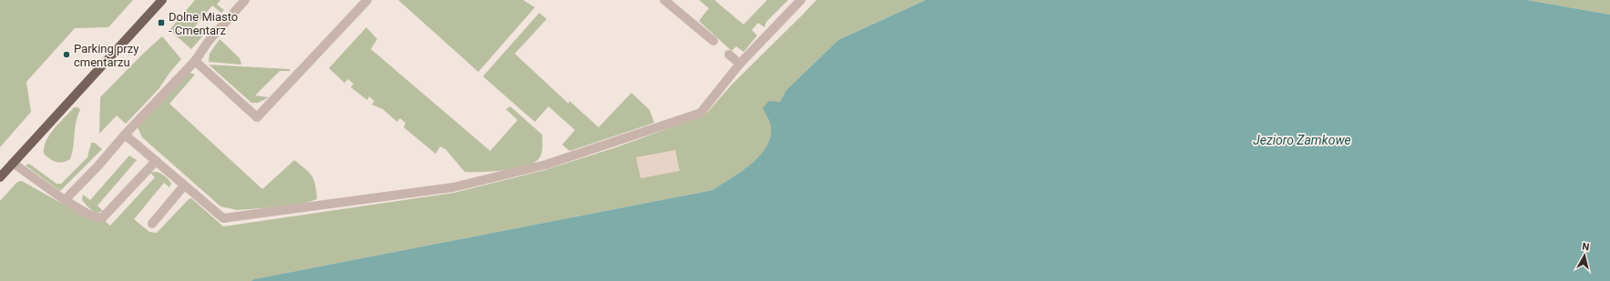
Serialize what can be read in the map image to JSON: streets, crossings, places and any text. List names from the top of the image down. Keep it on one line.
{"water":["Jezioro Zamkowe"],"places":{"transit":["Dolne Miasto - Cmentarz"],"other":["Parking przy cmentarzu"]},"north":"top"}
